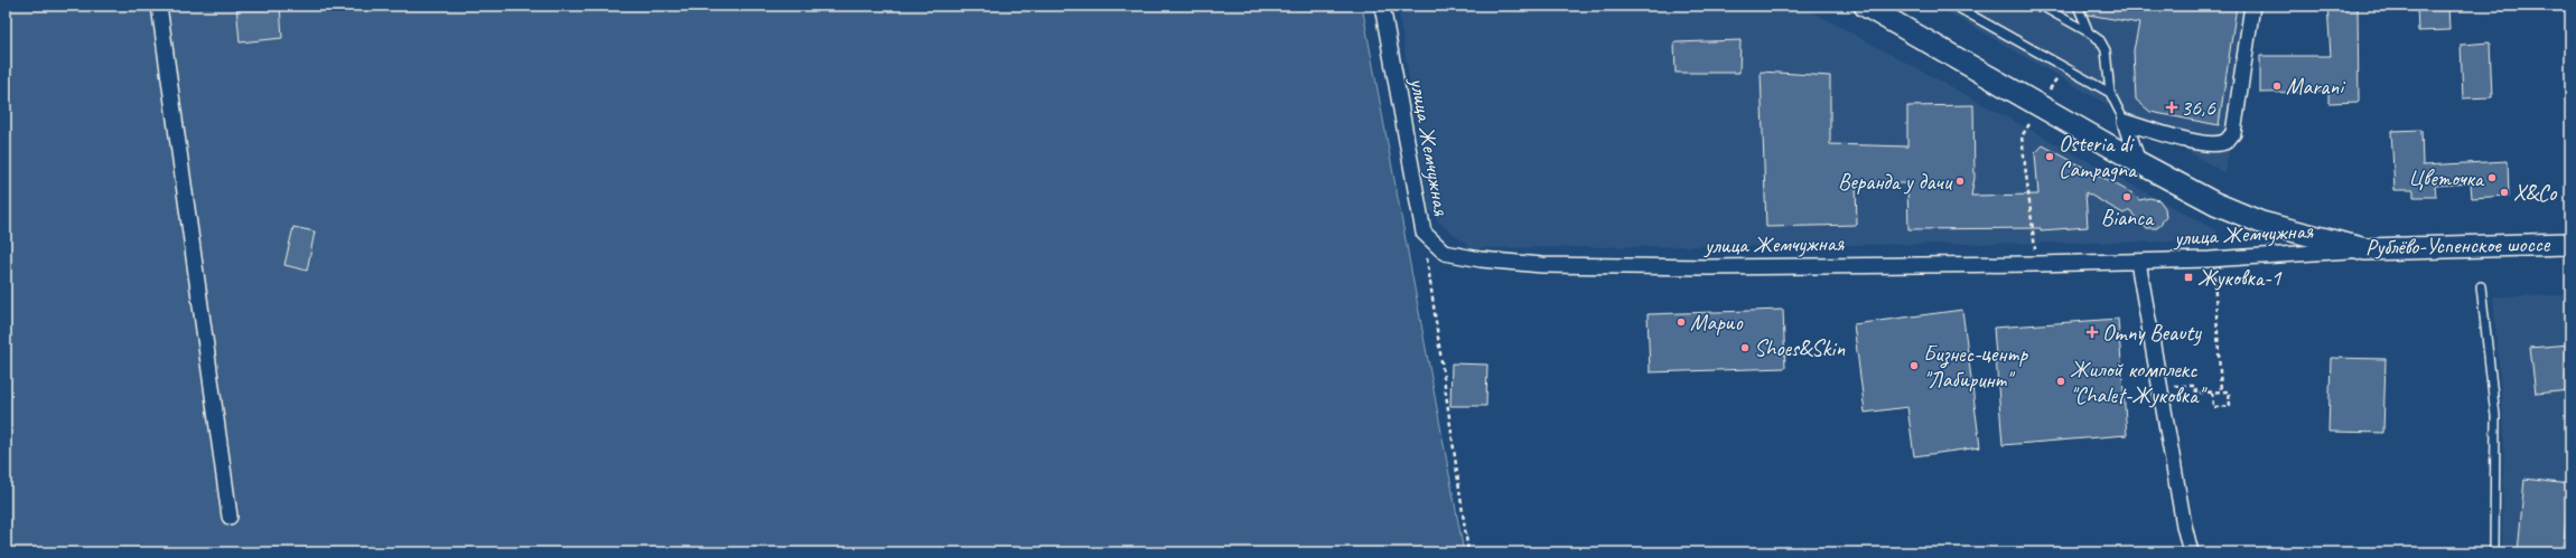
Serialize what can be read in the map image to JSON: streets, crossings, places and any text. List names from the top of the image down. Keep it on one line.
{"streets":{"main road":["Рублёво-Успенское шоссе"],"street":["улица Жемчужная"]},"crossings":[["улица Жемчужная","Рублёво-Успенское шоссе"]],"places":{"other":["Marani","Osteria di Campagna","Цветочка","Веранда у дачи","X&Co","Bianca","Марио","Shoes&Skin","Бизнес-центр \"Лабиринт\"","Жилой комплекс \"Chalet-Жуковка\""],"health":["36,6","Omny Beauty"],"transit":["Жуковка-1"]}}
